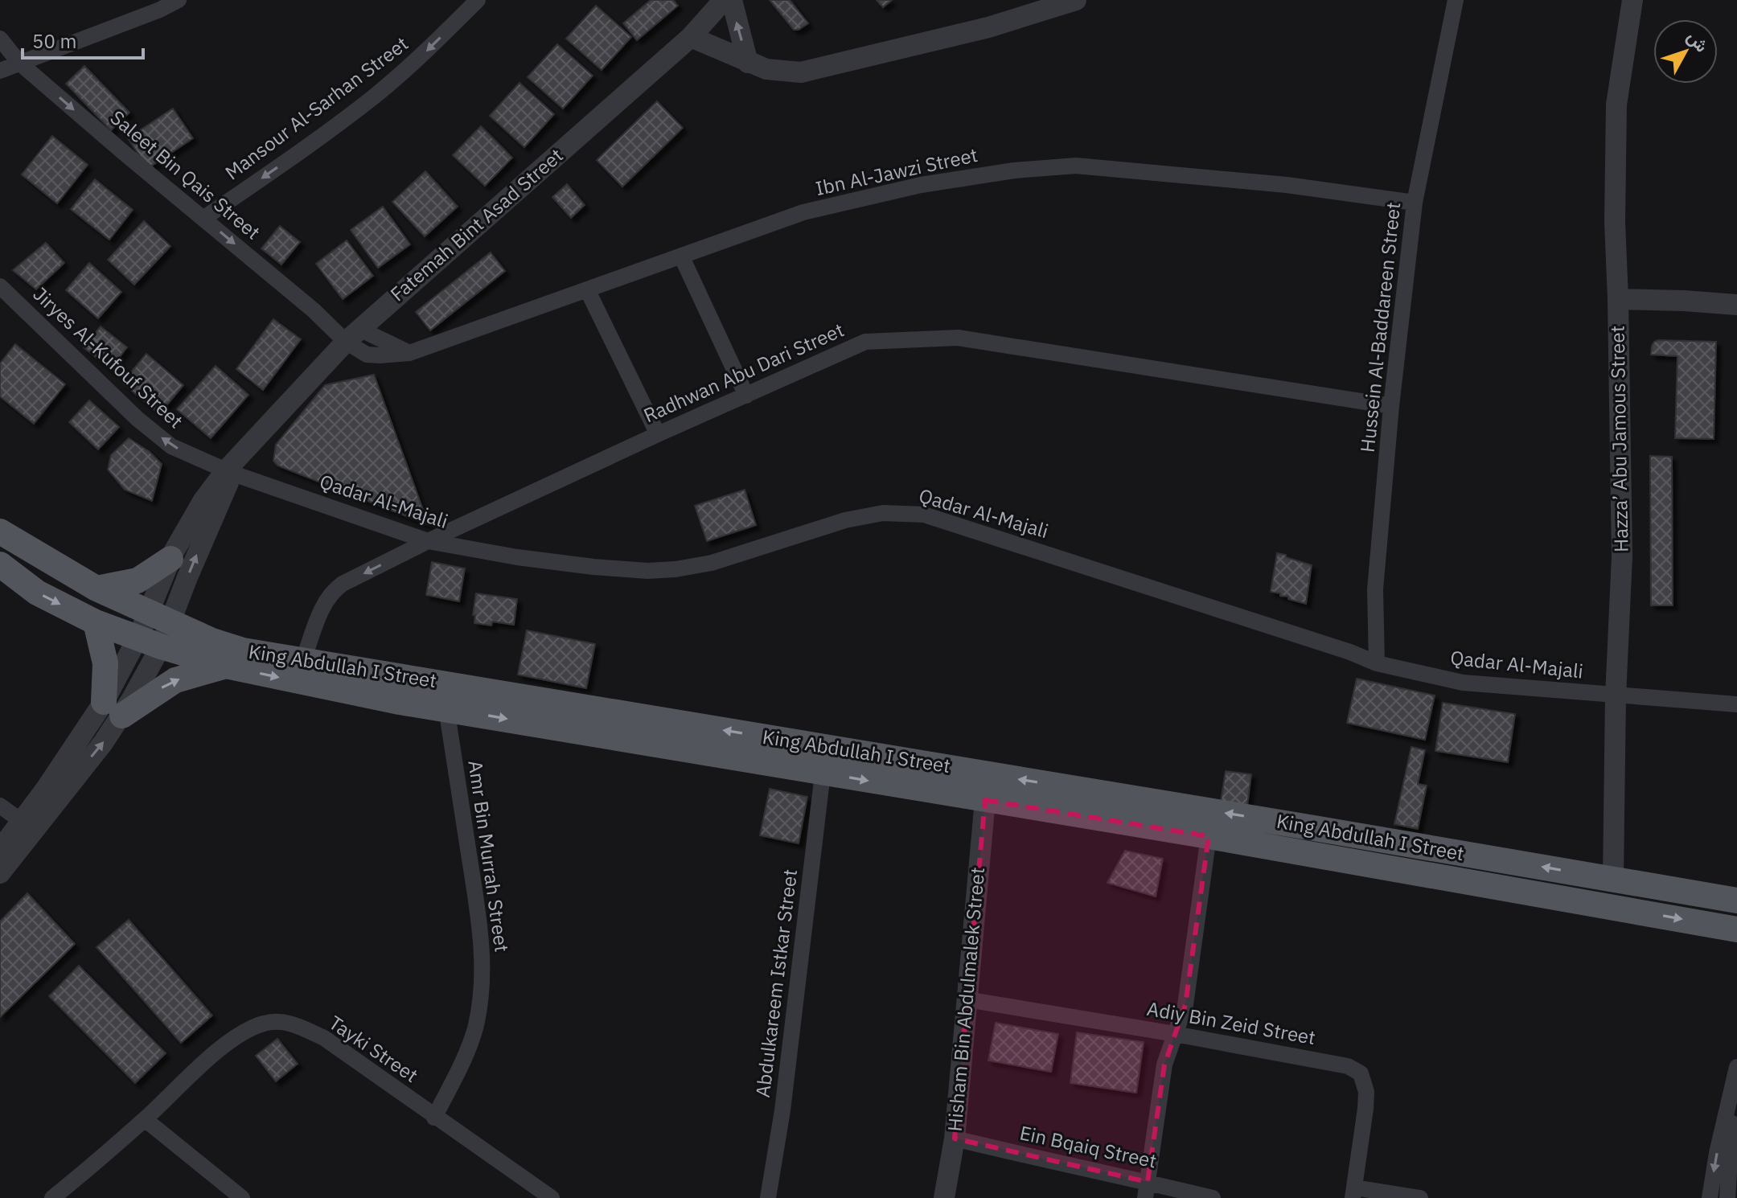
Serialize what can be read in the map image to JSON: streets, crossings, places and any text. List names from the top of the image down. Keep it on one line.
{"streets":{"main road":["King Abdullah I Street"],"street":["Mansour Al-Sarhan Street","Ibn Al-Jawzi Street","Saleet Bin Qais Street","Fatemah Bint Asad Street","Hussein Al-Baddareen Street","Jiryes Al-Kufouf Street","Radhwan Abu Dari Street","Hazza’ Abu Jamous Street","Qadar Al-Majali","Amr Bin Murrah Street","Abdulkareem Istkar Street","Hisham Bin Abdulmalek Street","Adiy Bin Zeid Street","Tayki Street","Ein Bqaiq Street"]},"crossings":[["Mansour Al-Sarhan Street","Saleet Bin Qais Street"],["Ibn Al-Jawzi Street","Saleet Bin Qais Street"],["Ibn Al-Jawzi Street","Fatemah Bint Asad Street"],["Ibn Al-Jawzi Street","Hussein Al-Baddareen Street"],["Saleet Bin Qais Street","Fatemah Bint Asad Street"],["Fatemah Bint Asad Street","Jiryes Al-Kufouf Street"],["Fatemah Bint Asad Street","Qadar Al-Majali"],["Fatemah Bint Asad Street","King Abdullah I Street"],["Hussein Al-Baddareen Street","Radhwan Abu Dari Street"],["Hussein Al-Baddareen Street","Qadar Al-Majali"],["Jiryes Al-Kufouf Street","Qadar Al-Majali"],["Radhwan Abu Dari Street","Qadar Al-Majali"],["Radhwan Abu Dari Street","King Abdullah I Street"],["Hazza’ Abu Jamous Street","Qadar Al-Majali"],["Hazza’ Abu Jamous Street","King Abdullah I Street"],["King Abdullah I Street","Amr Bin Murrah Street"],["King Abdullah I Street","Abdulkareem Istkar Street"],["King Abdullah I Street","Hisham Bin Abdulmalek Street"],["Amr Bin Murrah Street","Tayki Street"],["Hisham Bin Abdulmalek Street","Adiy Bin Zeid Street"],["Hisham Bin Abdulmalek Street","Ein Bqaiq Street"]],"one_way":["Mansour Al-Sarhan Street","Saleet Bin Qais Street","Jiryes Al-Kufouf Street"],"scale_bar":"50 m","north":"top right"}
